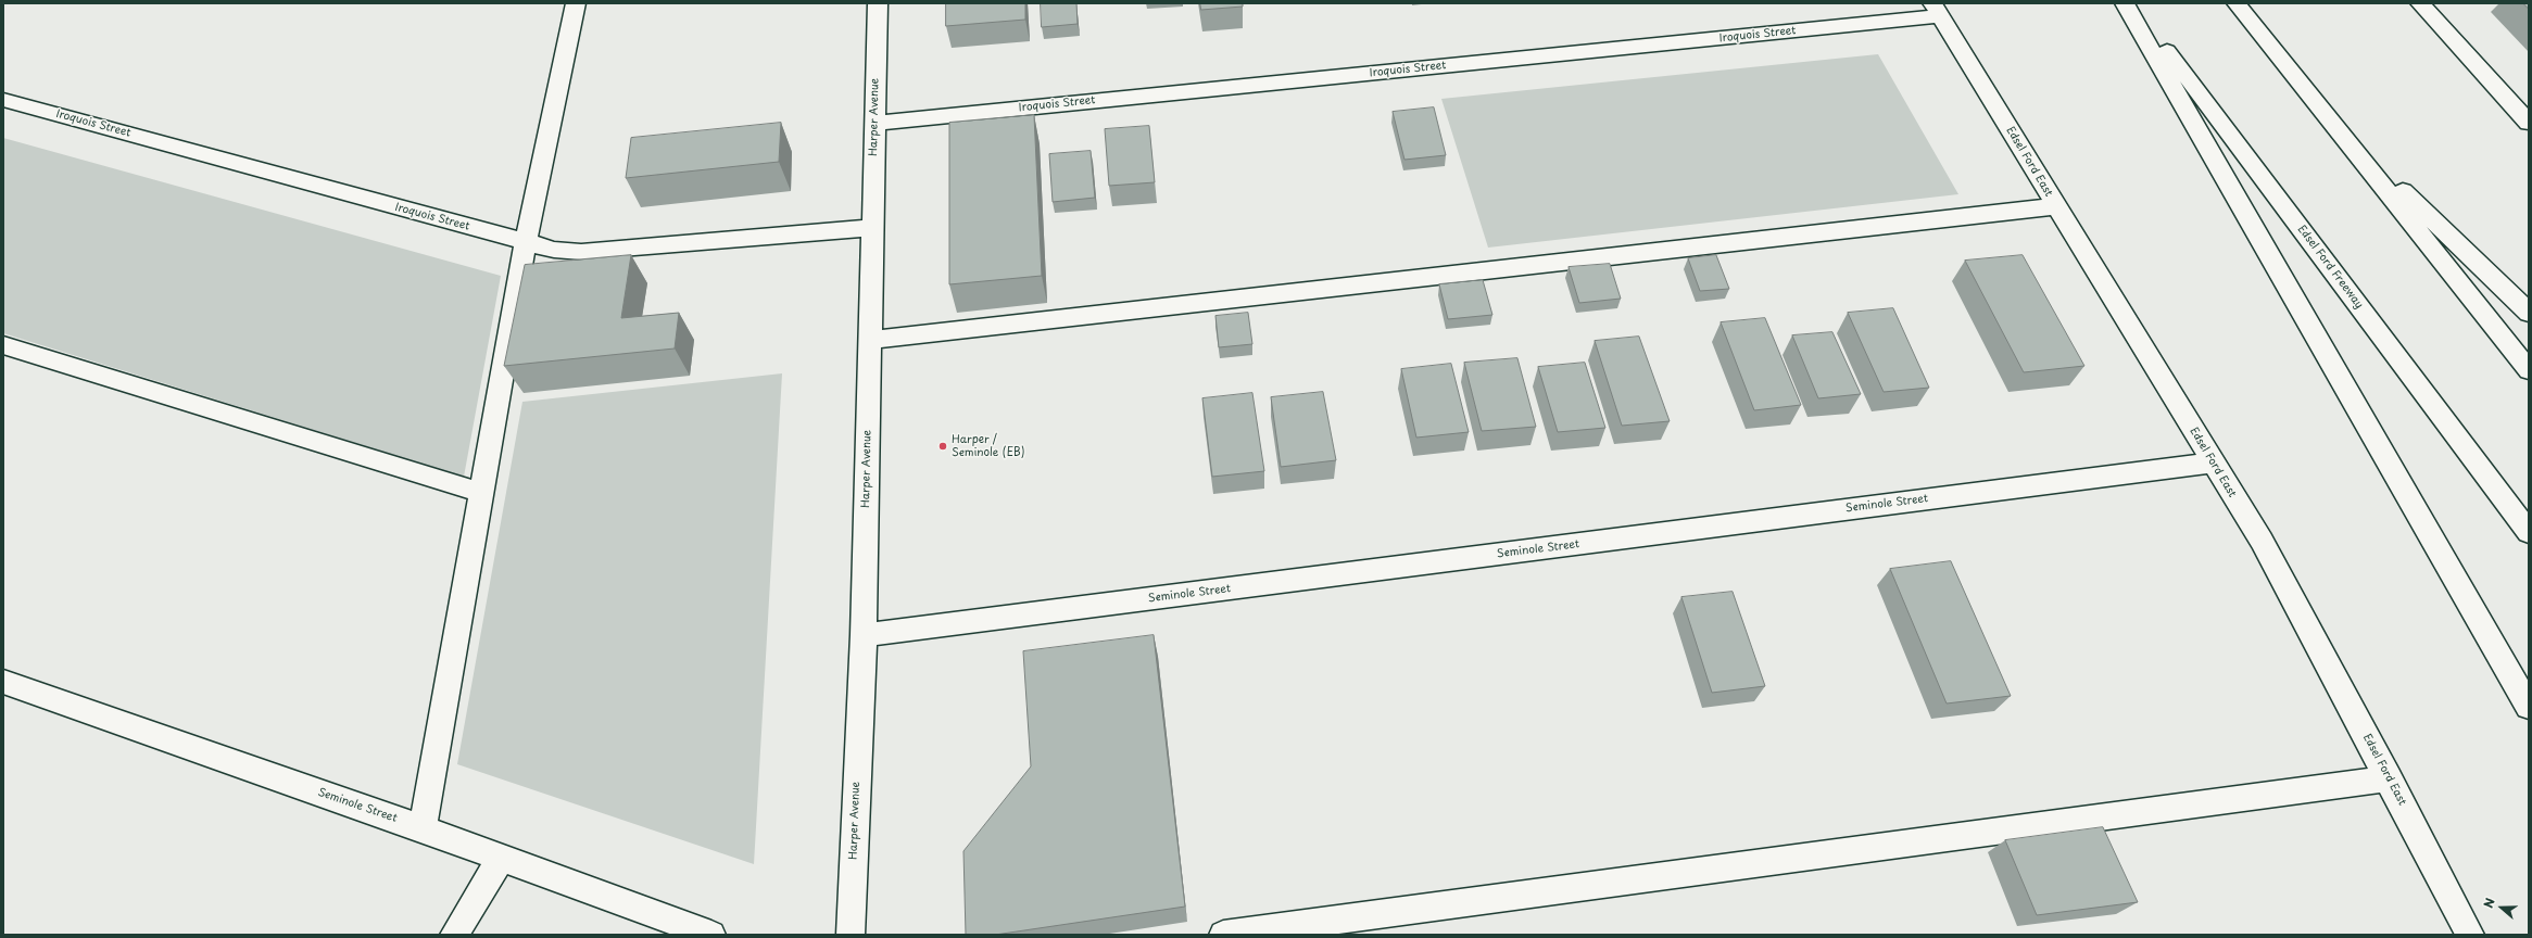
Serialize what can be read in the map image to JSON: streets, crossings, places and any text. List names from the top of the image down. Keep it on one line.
{"streets":{"main road":["Iroquois Street","Harper Avenue","Edsel Ford East","Edsel Ford Freeway","Seminole Street"]},"crossings":[["Iroquois Street","Harper Avenue"],["Iroquois Street","Edsel Ford East"],["Harper Avenue","Seminole Street"],["Edsel Ford East","Seminole Street"]],"places":["Harper / Seminole (EB)"],"north":"left"}
